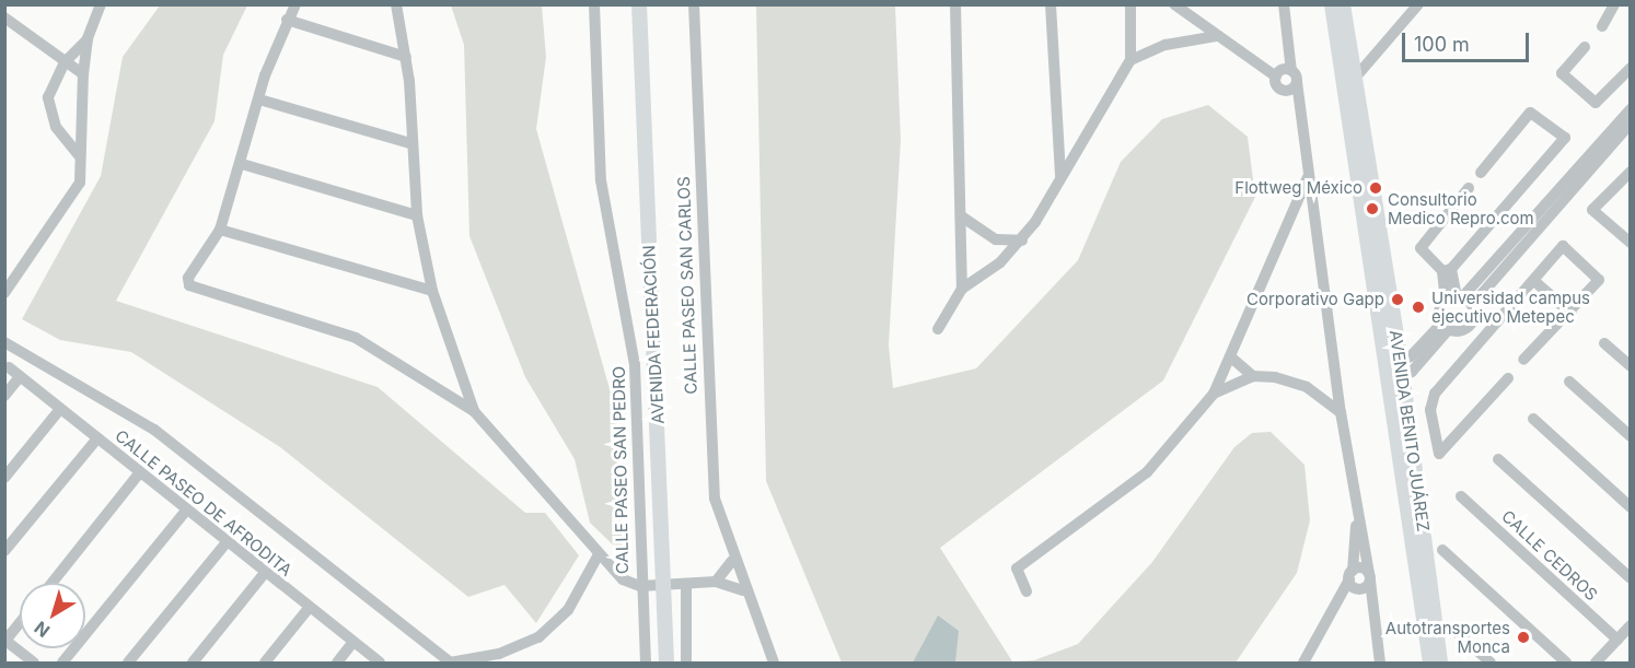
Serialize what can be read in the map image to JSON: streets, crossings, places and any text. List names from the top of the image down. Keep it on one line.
{"streets":{"main road":["AVENIDA FEDERACIÓN","AVENIDA BENITO JUÁREZ"],"street":["CALLE PASEO SAN CARLOS","CALLE PASEO SAN PEDRO","CALLE PASEO DE AFRODITA","CALLE CEDROS"]},"places":["Flottweg México","Consultorio Medico Repro.com","Corporativo Gapp","Universidad campus ejecutivo Metepec","Autotransportes Monca"],"scale_bar":"100 m","north":"bottom left"}
